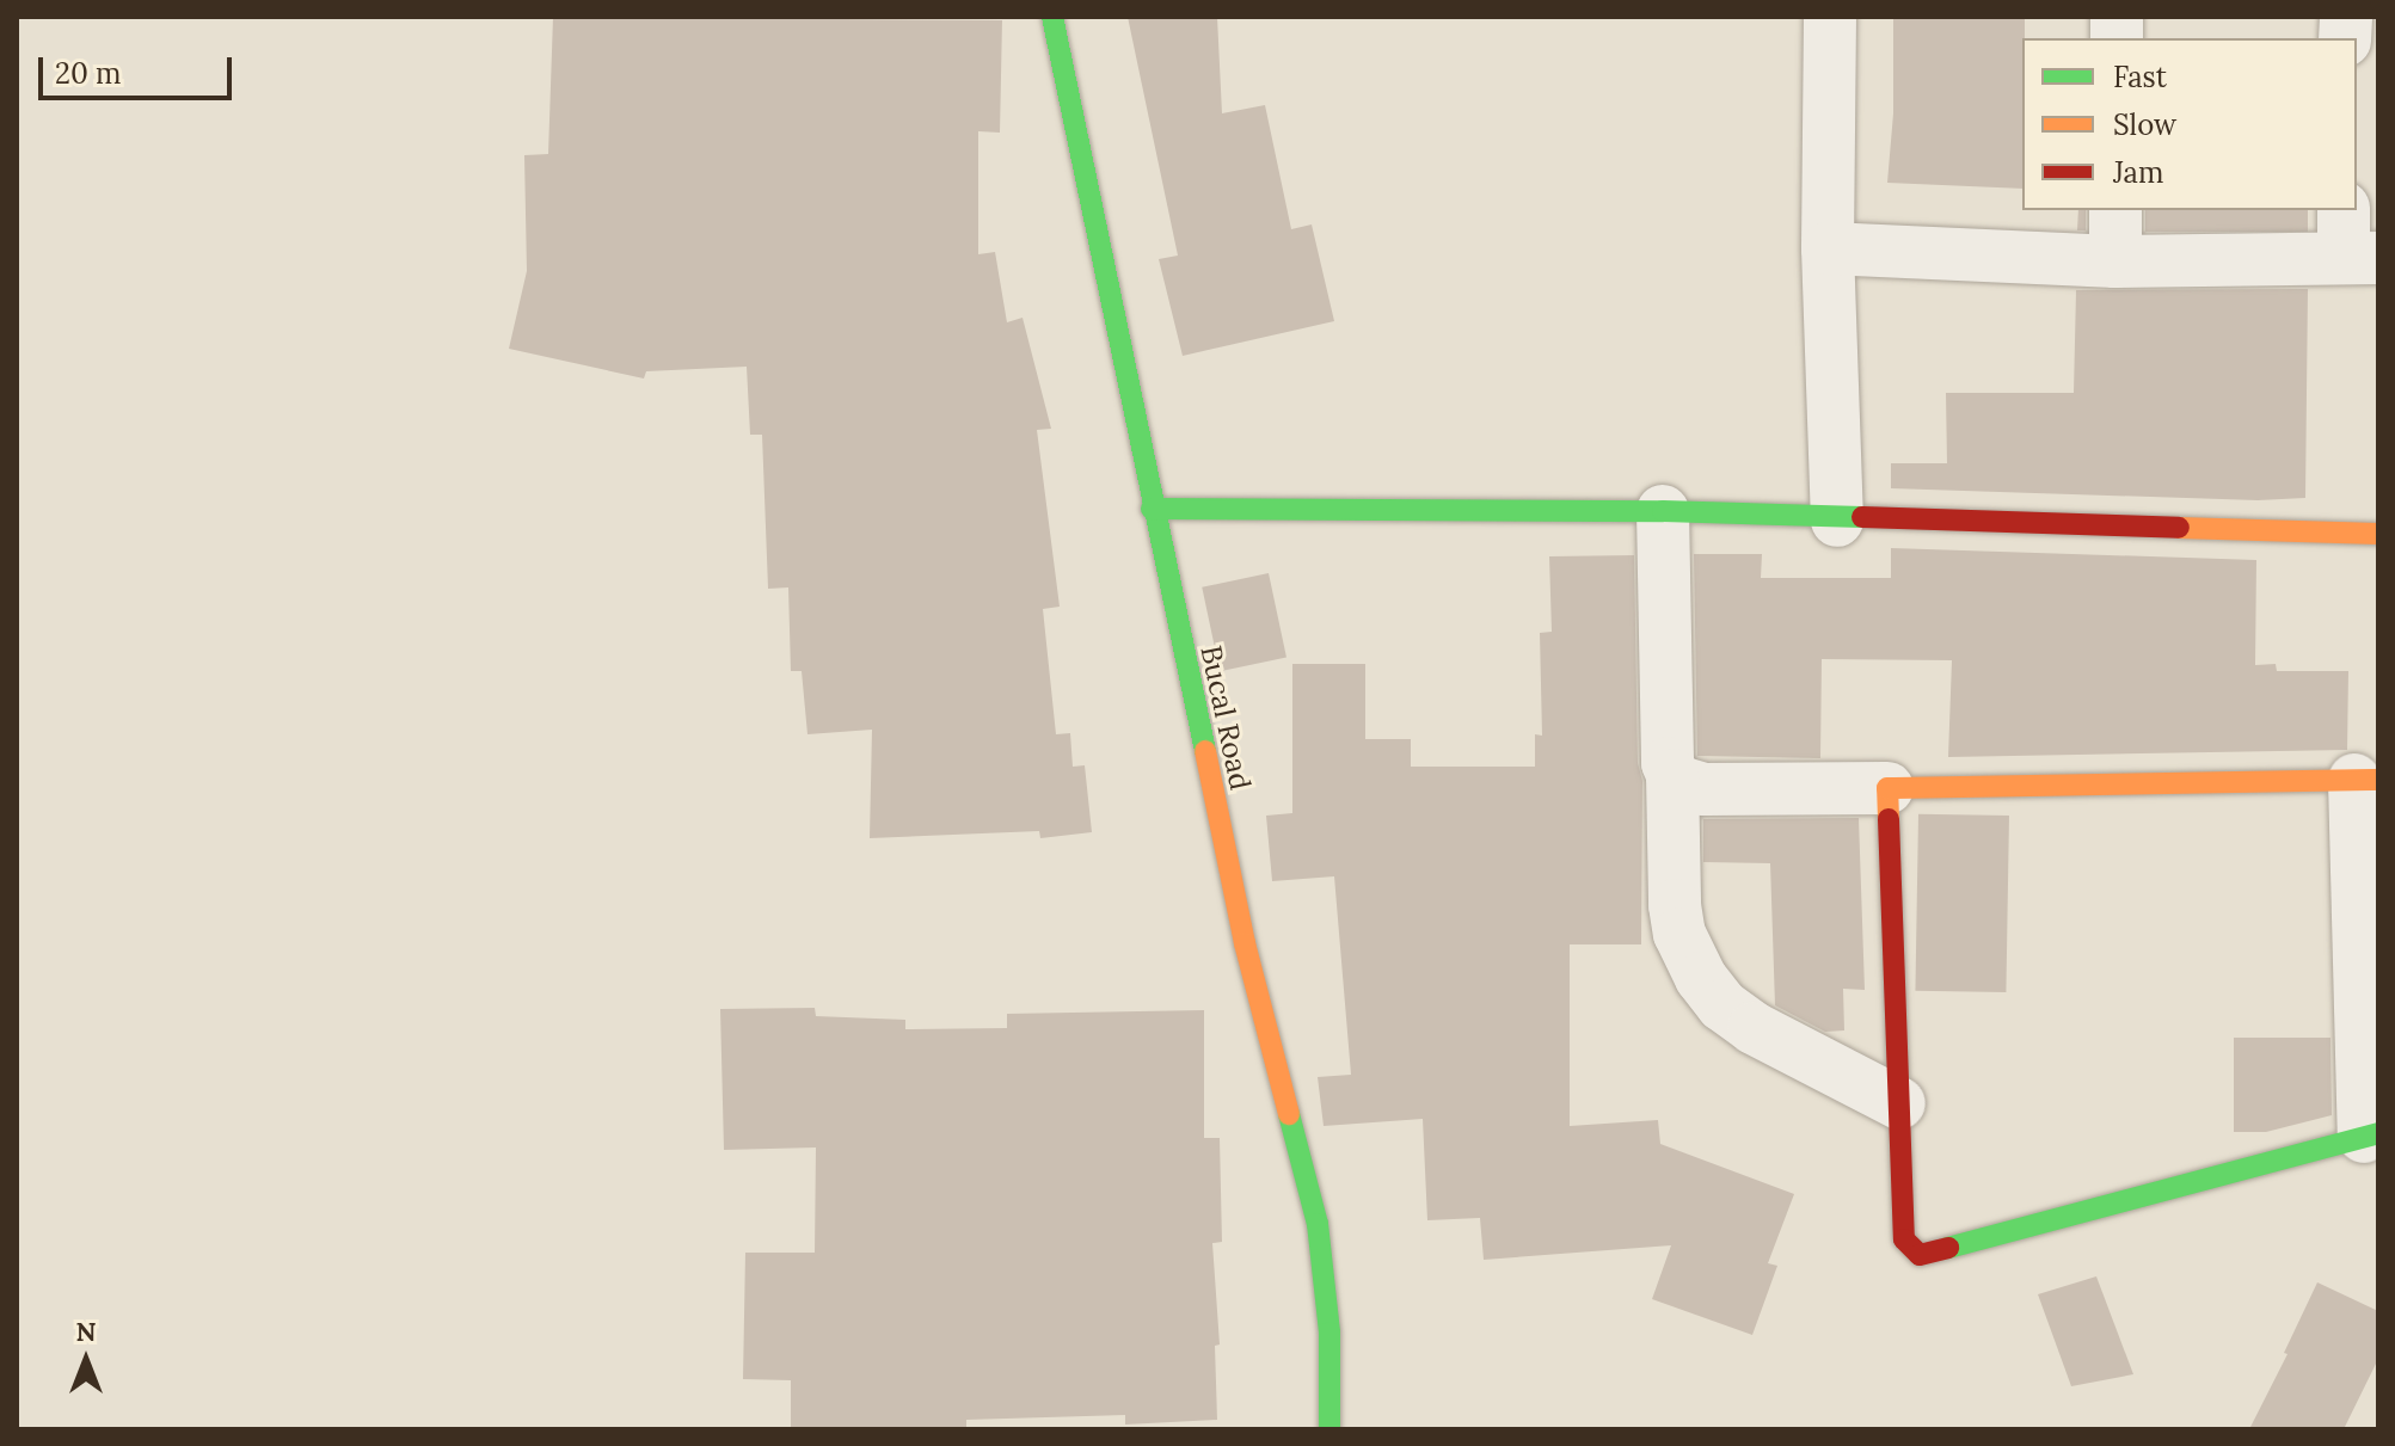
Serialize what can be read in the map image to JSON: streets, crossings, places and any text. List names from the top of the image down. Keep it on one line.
{"streets":{"street":["Bucal Road"]},"legend":["Fast","Slow","Jam"],"scale_bar":"20 m","north":"top"}
